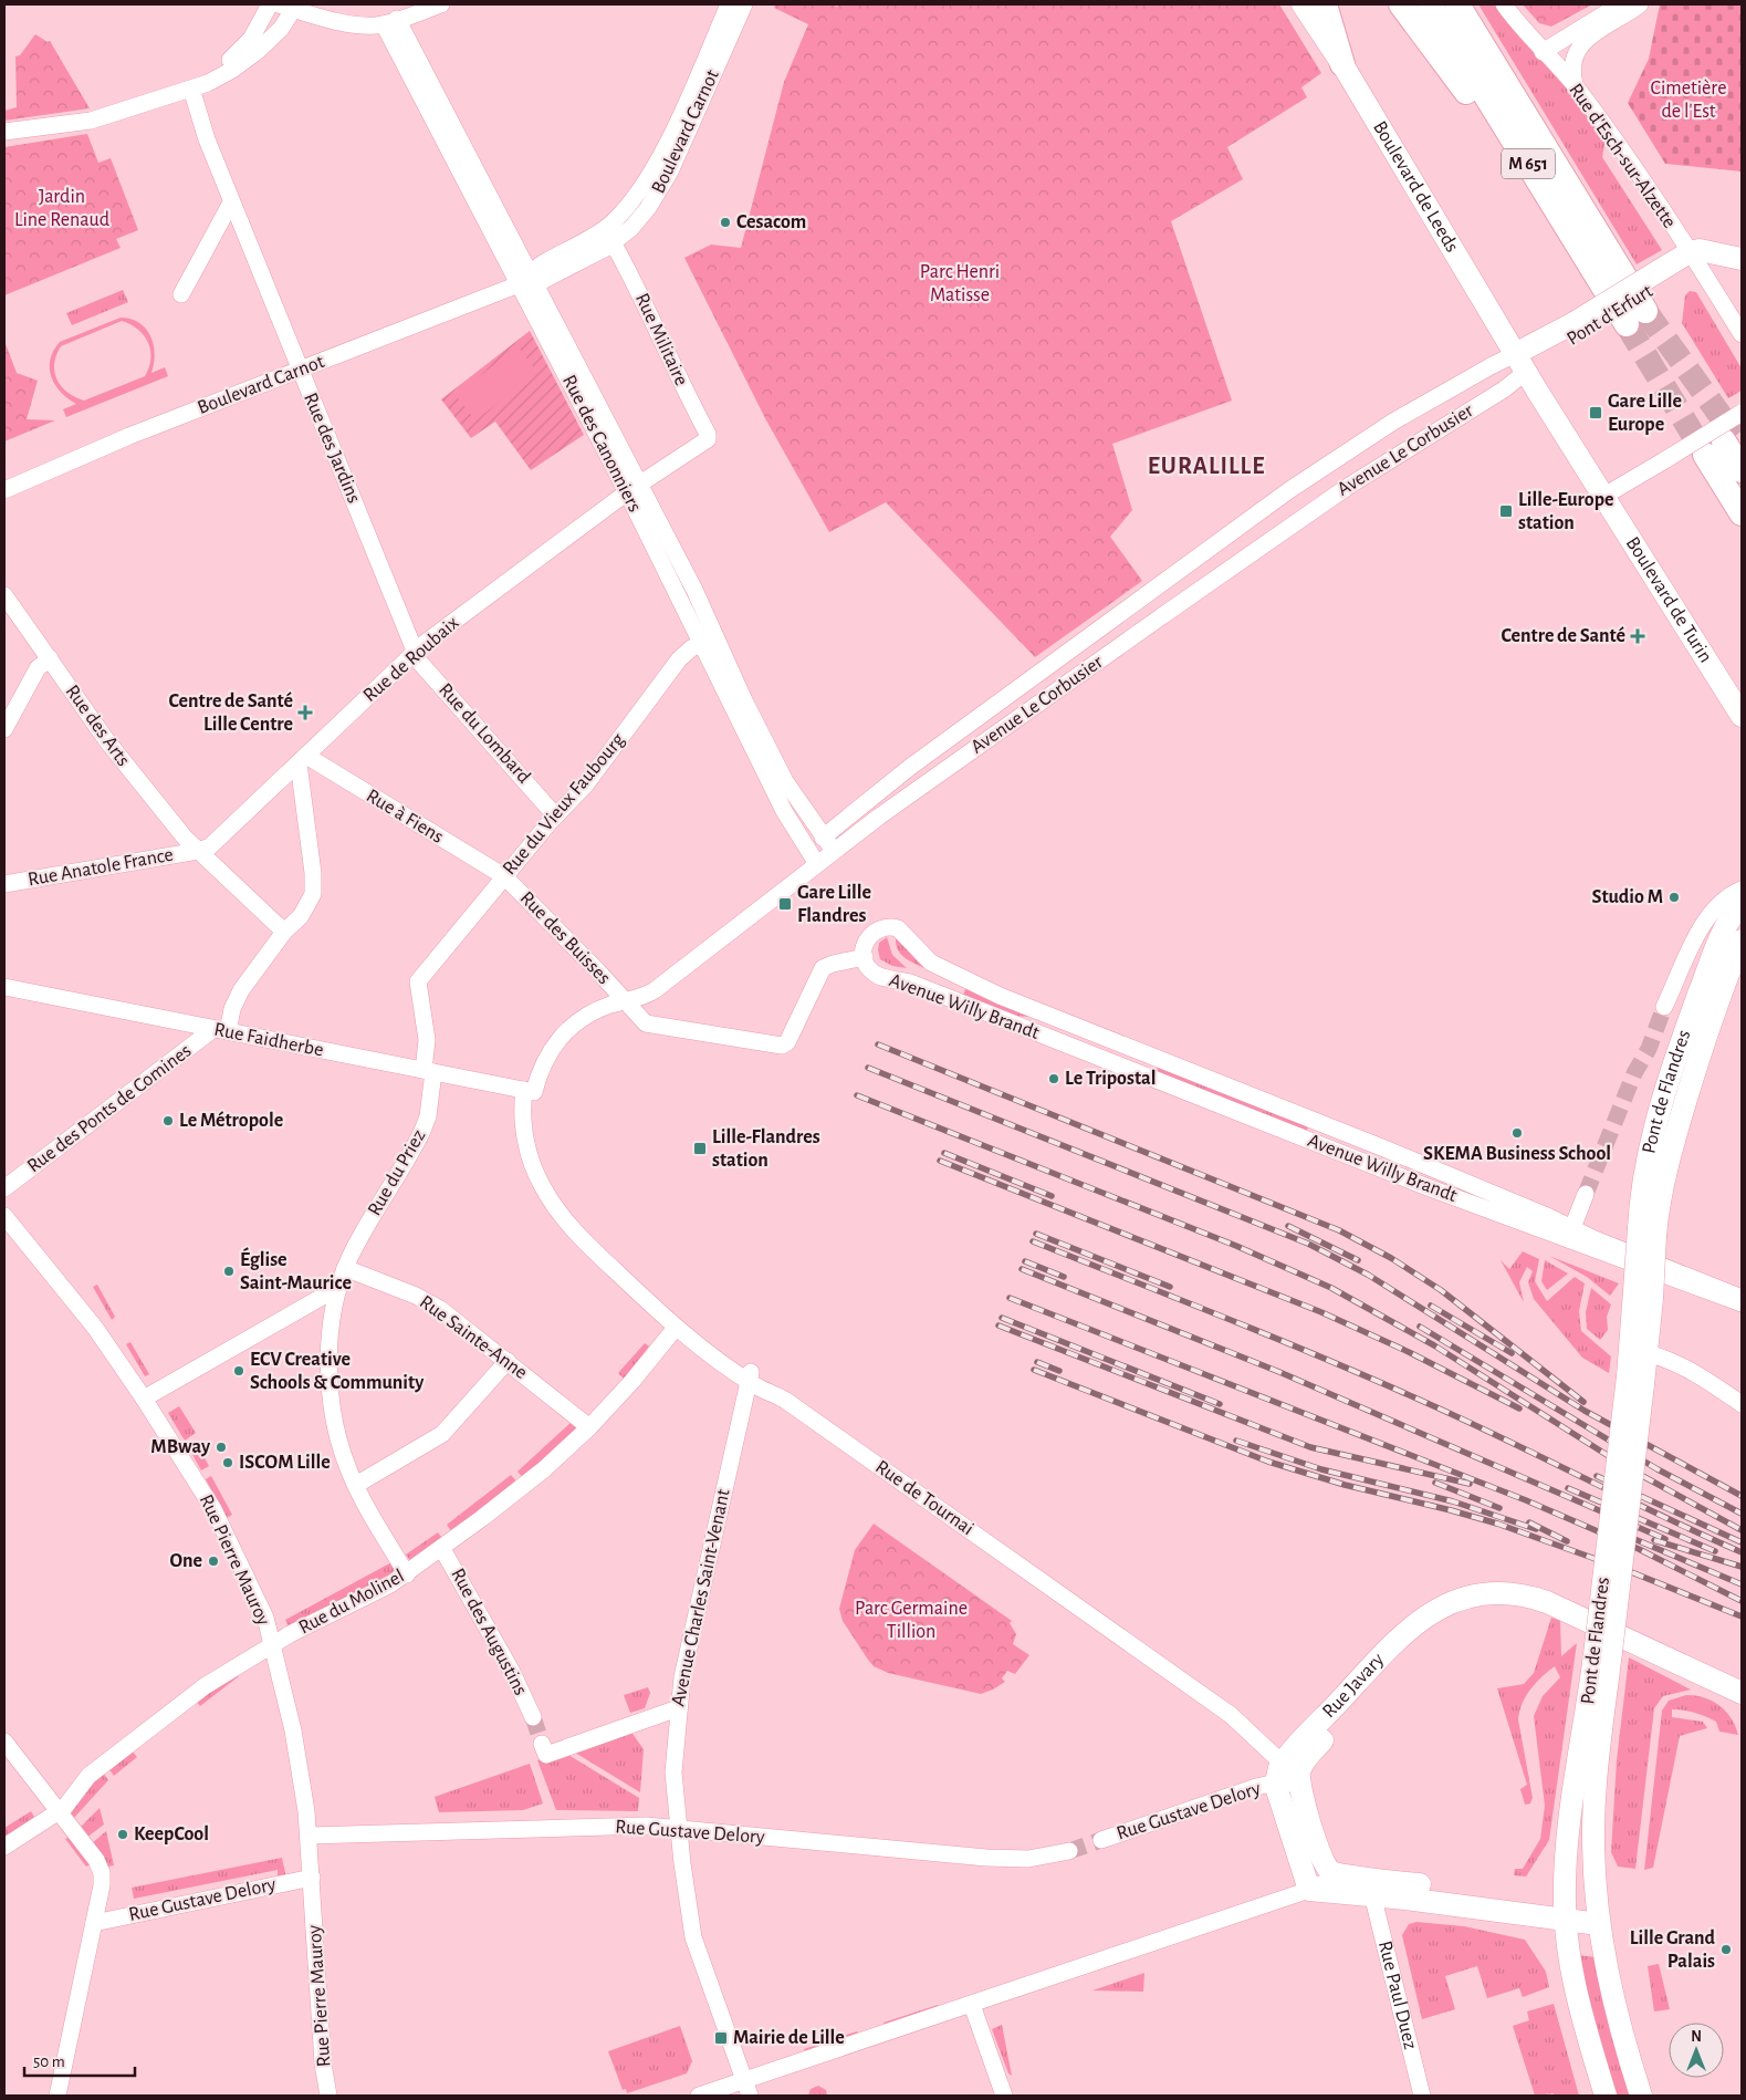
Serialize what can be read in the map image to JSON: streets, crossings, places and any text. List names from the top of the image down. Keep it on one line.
{"streets":{"highway":["M 651"],"main road":["Boulevard de Leeds","Pont d'Erfurt","Boulevard de Turin","Pont de Flandres","Rue Javary"],"street":["Boulevard Carnot","Rue d'Esch-sur-Alzette","Rue Militaire","Rue des Canonniers","Rue des Jardins","Avenue Le Corbusier","Rue de Roubaix","Rue des Arts","Rue du Lombard","Rue du Vieux Faubourg","Rue à Fiens","Rue Anatole France","Rue des Buisses","Avenue Willy Brandt","Rue Faidherbe","Rue des Ponts de Comines","Rue du Priez","Rue Sainte-Anne","Rue de Tournai","Rue Pierre Mauroy","Avenue Charles Saint-Venant","Rue du Molinel","Rue des Augustins","Rue Gustave Delory","Rue Paul Duez"]},"crossings":[["Boulevard Carnot","Rue Militaire"],["Boulevard Carnot","Rue des Canonniers"],["Boulevard Carnot","Rue des Jardins"],["Rue d'Esch-sur-Alzette","Pont d'Erfurt"],["Boulevard de Leeds","Pont d'Erfurt"],["Boulevard de Leeds","Avenue Le Corbusier"],["Boulevard de Leeds","Boulevard de Turin"],["Pont d'Erfurt","Avenue Le Corbusier"],["Pont d'Erfurt","Boulevard de Turin"],["Rue Militaire","Rue de Roubaix"],["Rue des Canonniers","Avenue Le Corbusier"],["Rue des Canonniers","Rue de Roubaix"],["Rue des Canonniers","Rue du Vieux Faubourg"],["Rue des Jardins","Rue de Roubaix"],["Rue des Jardins","Rue du Lombard"],["Avenue Le Corbusier","Boulevard de Turin"],["Avenue Le Corbusier","Rue des Buisses"],["Avenue Le Corbusier","Rue de Tournai"],["Rue de Roubaix","Rue des Arts"],["Rue de Roubaix","Rue du Lombard"],["Rue de Roubaix","Rue à Fiens"],["Rue de Roubaix","Rue Anatole France"],["Rue des Arts","Rue Anatole France"],["Rue du Lombard","Rue du Vieux Faubourg"],["Rue du Vieux Faubourg","Rue à Fiens"],["Rue du Vieux Faubourg","Rue des Buisses"],["Rue du Vieux Faubourg","Rue du Priez"],["Rue à Fiens","Rue des Buisses"],["Rue des Buisses","Avenue Willy Brandt"],["Rue Faidherbe","Rue des Ponts de Comines"],["Rue Faidherbe","Rue du Priez"],["Rue Faidherbe","Rue de Tournai"],["Pont de Flandres","Rue Javary"],["Rue du Priez","Rue Sainte-Anne"],["Rue du Priez","Rue du Molinel"],["Rue Sainte-Anne","Rue du Molinel"],["Rue de Tournai","Avenue Charles Saint-Venant"],["Rue de Tournai","Rue du Molinel"],["Rue de Tournai","Rue Javary"],["Rue de Tournai","Rue Gustave Delory"],["Rue Pierre Mauroy","Rue du Molinel"],["Rue Pierre Mauroy","Rue Gustave Delory"],["Avenue Charles Saint-Venant","Rue Gustave Delory"],["Rue du Molinel","Rue des Augustins"],["Rue Javary","Rue Gustave Delory"]],"districts":["EURALILLE"],"parks":["Cimetière de l'Est","Jardin Line Renaud","Parc Henri Matisse","Parc Germaine Tillion"],"places":{"other":["Cesacom","Studio M","Le Tripostal","Le Métropole","SKEMA Business School","Église Saint-Maurice","ECV Creative Schools & Community","MBway","ISCOM Lille","One","KeepCool","Lille Grand Palais"],"transit":["Gare Lille Europe","Lille-Europe station","Gare Lille Flandres","Lille-Flandres station","Mairie de Lille"],"health":["Centre de Santé","Centre de Santé Lille Centre"]},"scale_bar":"50 m","north":"top"}
